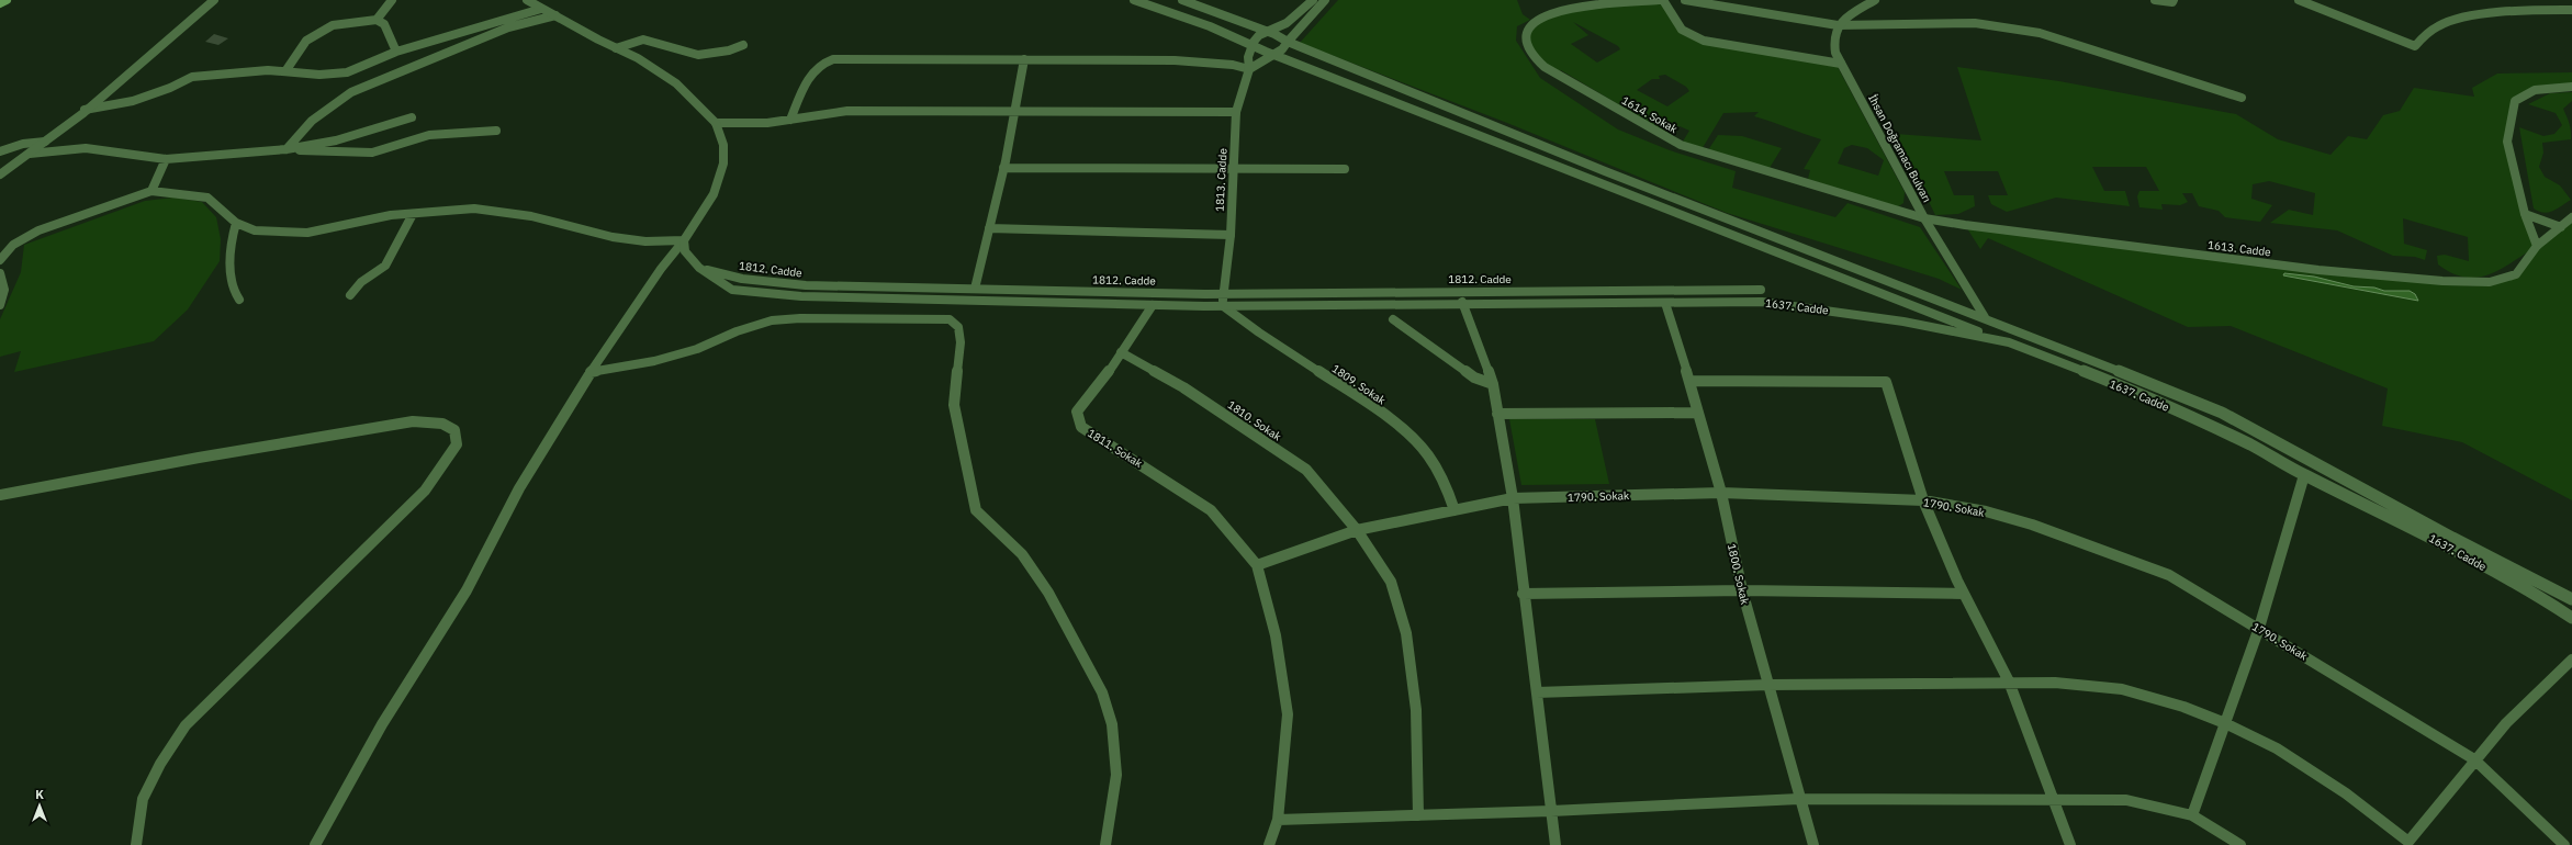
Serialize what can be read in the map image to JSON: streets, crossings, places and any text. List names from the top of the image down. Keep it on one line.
{"streets":{"street":["1614. Sokak","İhsan Doğramacı Bulvarı","1813. Cadde","1613. Cadde","1812. Cadde","1637. Cadde","1809. Sokak","1810. Sokak","1811. Sokak","1790. Sokak","1800. Sokak"]},"crossings":[["1614. Sokak","İhsan Doğramacı Bulvarı"],["1614. Sokak","1613. Cadde"],["İhsan Doğramacı Bulvarı","1613. Cadde"],["İhsan Doğramacı Bulvarı","1637. Cadde"],["1813. Cadde","1812. Cadde"],["1813. Cadde","1809. Sokak"],["1637. Cadde","1800. Sokak"],["1809. Sokak","1790. Sokak"],["1810. Sokak","1811. Sokak"],["1810. Sokak","1790. Sokak"],["1811. Sokak","1790. Sokak"],["1790. Sokak","1800. Sokak"]],"north":"top"}
